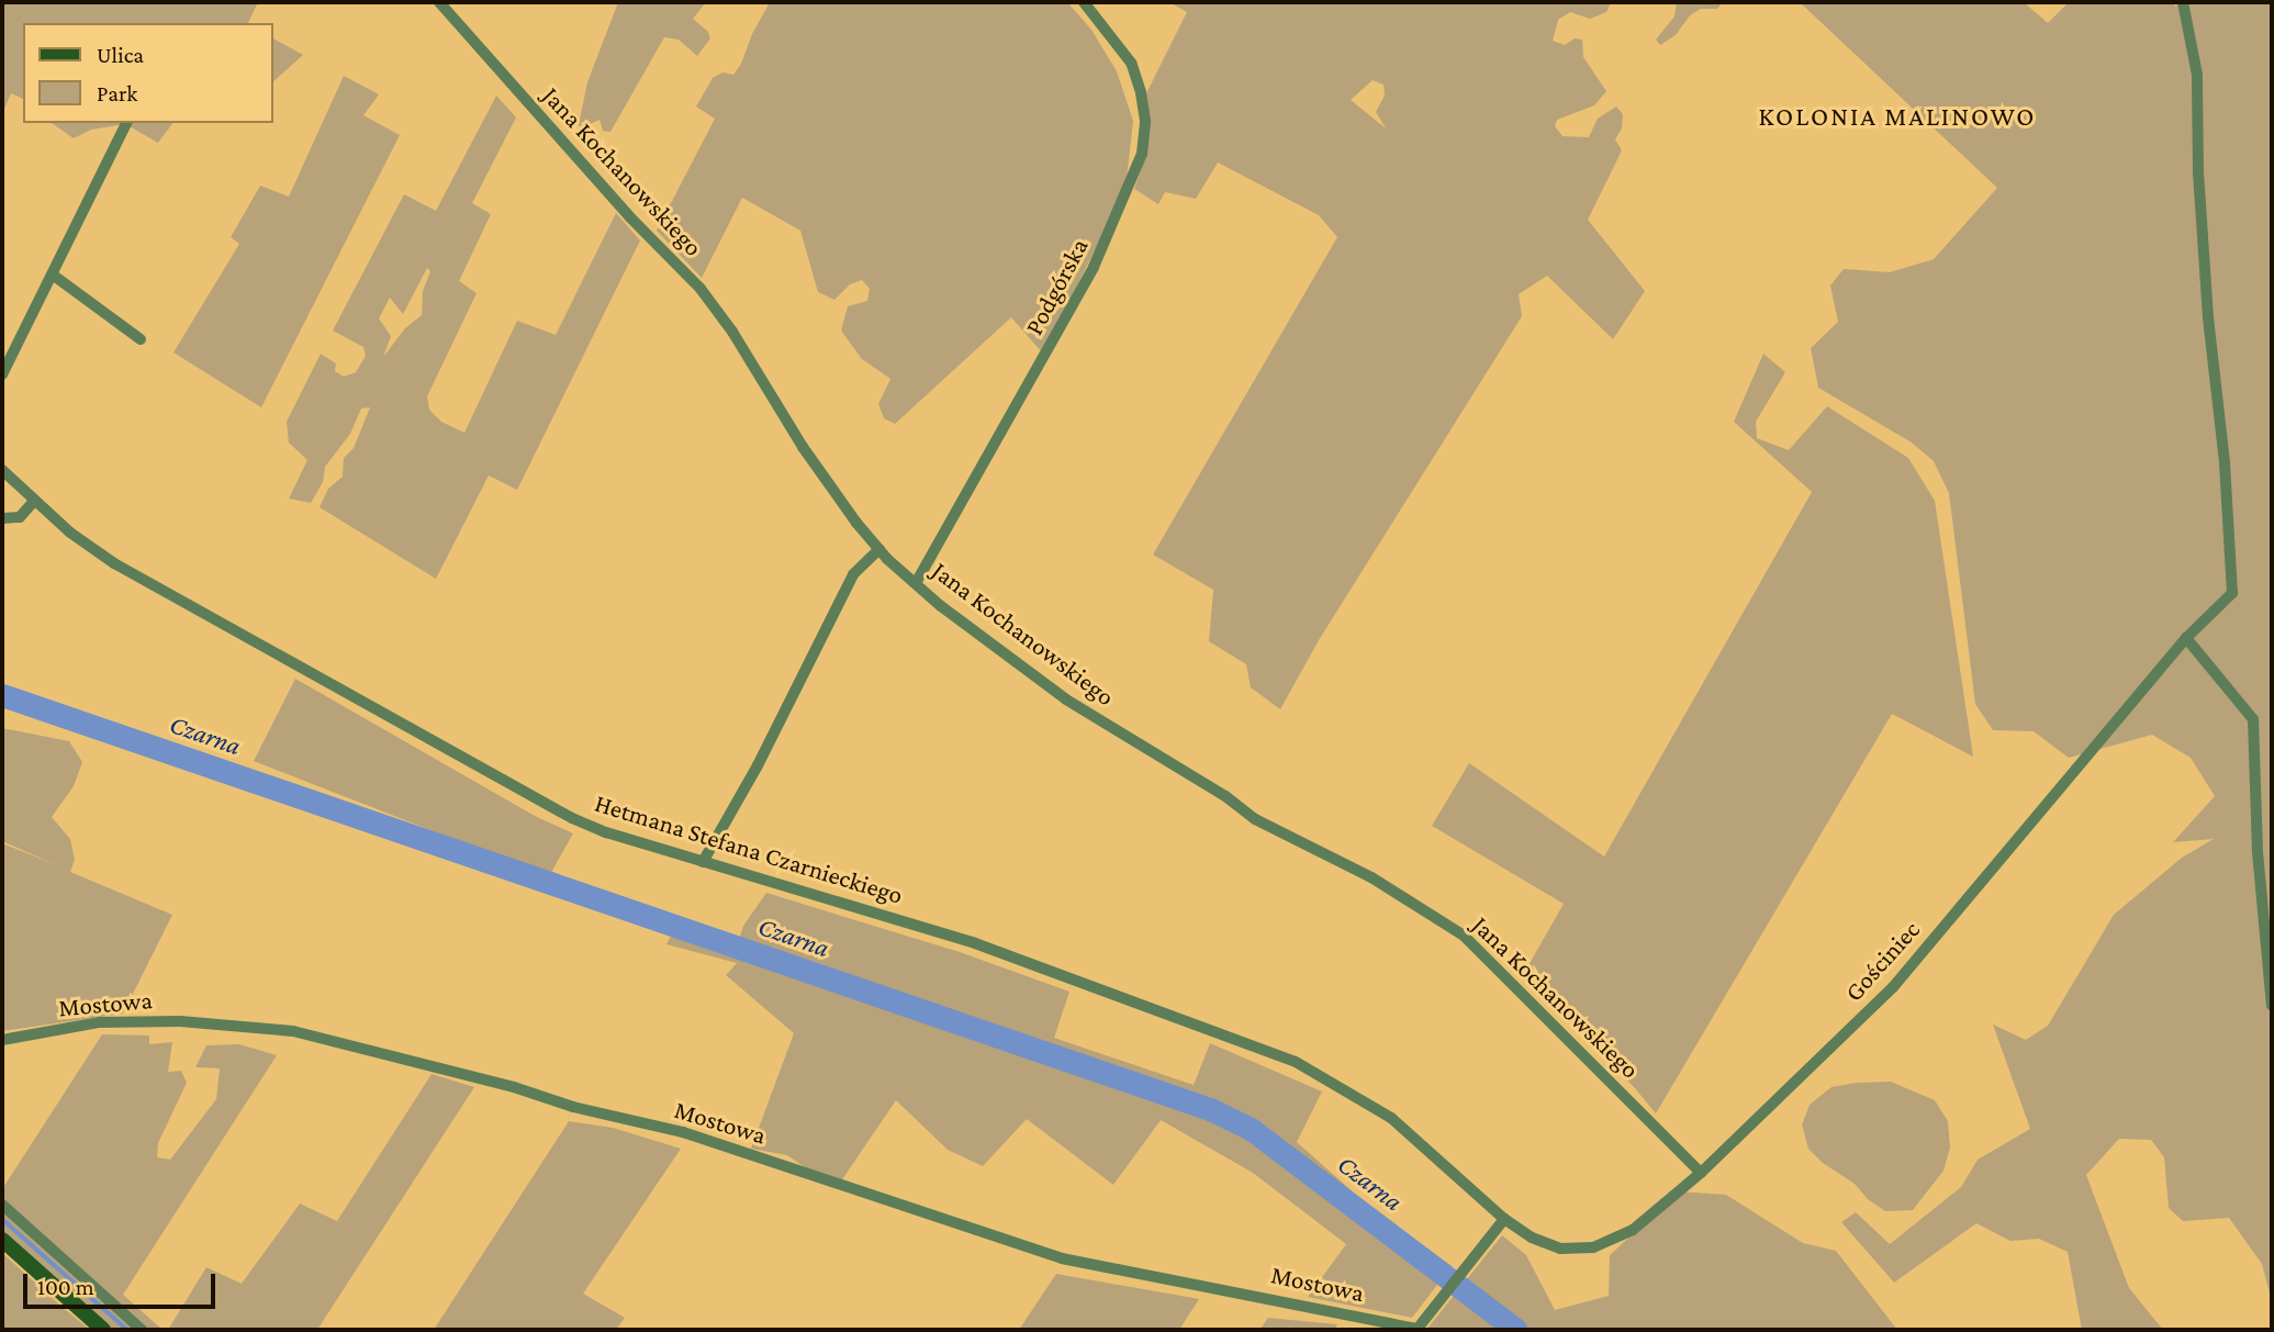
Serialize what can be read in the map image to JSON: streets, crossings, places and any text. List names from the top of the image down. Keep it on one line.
{"streets":{"street":["Jana Kochanowskiego","Podgórska","Hetmana Stefana Czarnieckiego","Gościniec","Mostowa"]},"crossings":[["Jana Kochanowskiego","Podgórska"],["Jana Kochanowskiego","Gościniec"],["Hetmana Stefana Czarnieckiego","Gościniec"]],"districts":["KOLONIA MALINOWO"],"water":["Czarna"],"legend":["Ulica","Park"],"scale_bar":"100 m"}
